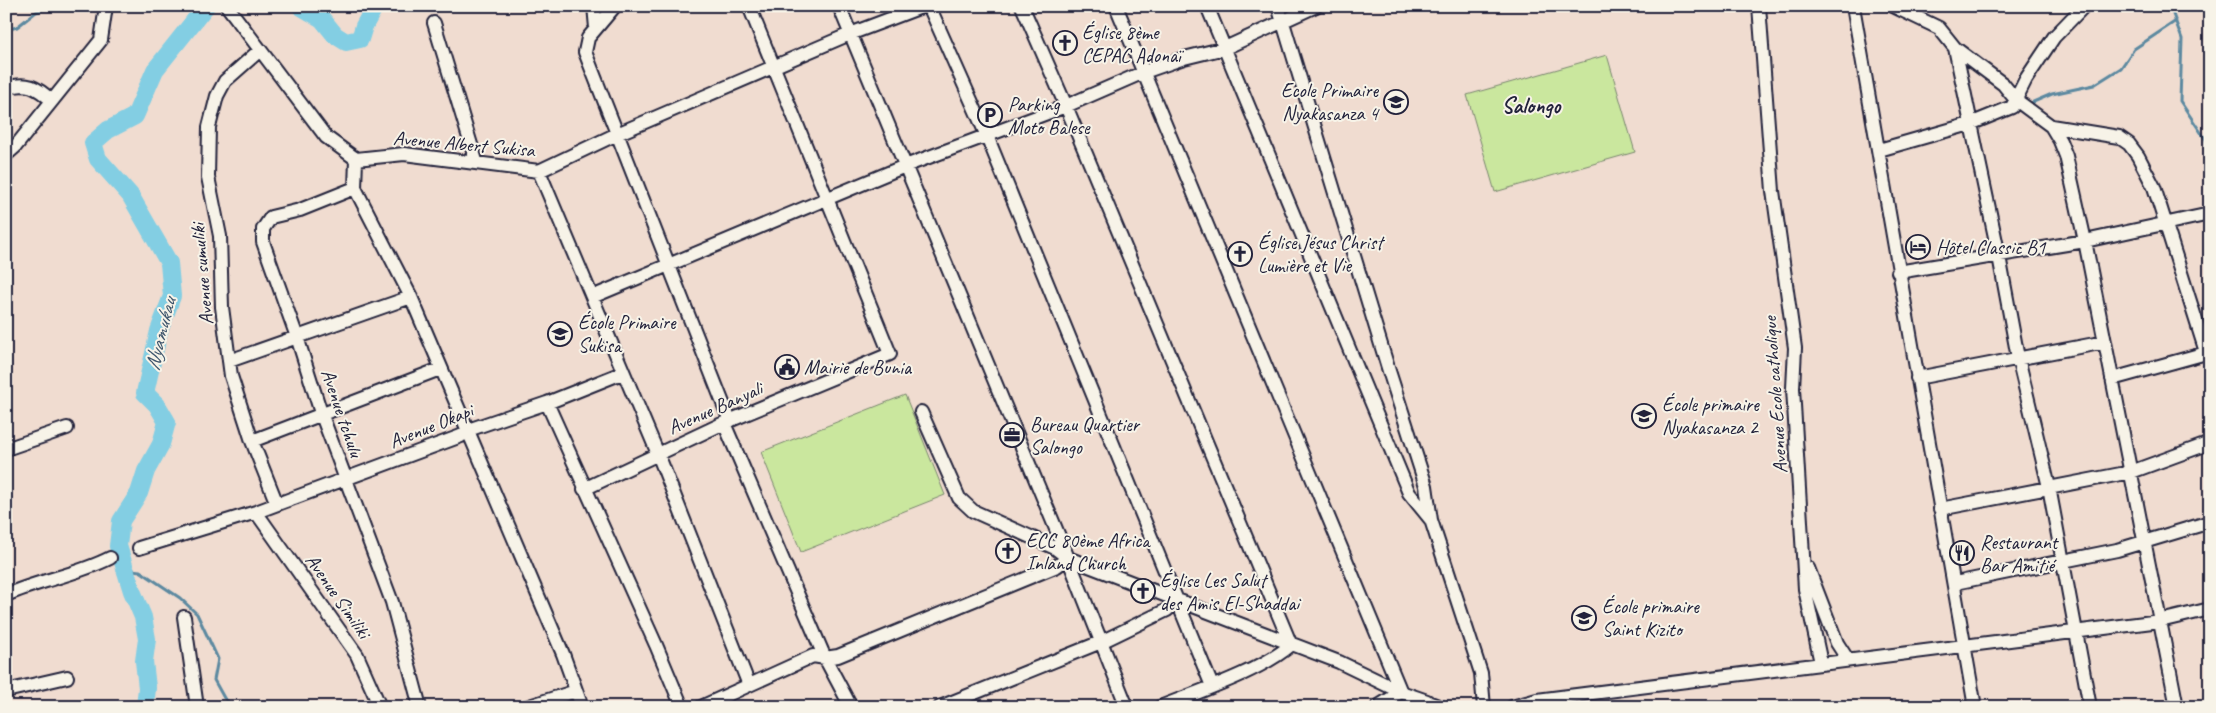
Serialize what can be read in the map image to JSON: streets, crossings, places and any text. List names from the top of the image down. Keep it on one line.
{"streets":{"street":["Avenue Albert Sukisa","Avenue sumuliki","Avenue Ecole catholique","Avenue Banyali","Avenue tchulu","Avenue Okapi","Avenue Similiki"]},"crossings":[["Avenue sumuliki","Avenue Okapi"],["Avenue tchulu","Avenue Okapi"],["Avenue Okapi","Avenue Similiki"]],"districts":["Salongo"],"water":["Nyamukau"],"places":{"church":["Église 8ème CEPAC Adonaï","Église Jésus Christ Lumière et Vie","ECC 80ème Africa Inland Church","Église Les Salut des Amis El-Shaddai"],"school or university":["Ecole Primaire Nyakasanza 4","École Primaire Sukisa","École primaire Nyakasanza 2","École primaire Saint Kizito"],"parking":["Parking Moto Balese"],"hotel":["Hôtel Classic B1"],"public building":["Mairie de Bunia"],"office":["Bureau Quartier Salongo"],"restaurant":["Restaurant Bar Amitié"]}}
